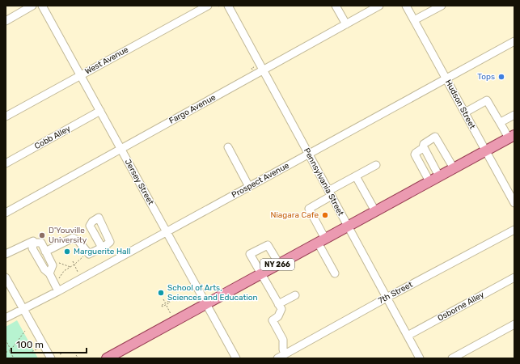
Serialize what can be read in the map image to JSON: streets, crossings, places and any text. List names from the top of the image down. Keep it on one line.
{"streets":{"main road":["NY 266"],"street":["West Avenue","Hudson Street","Fargo Avenue","Cobb Alley","Prospect Avenue","Jersey Street","Pennsylvania Street","7th Street","Osborne Alley"]},"crossings":[["West Avenue","Jersey Street"],["Hudson Street","Prospect Avenue"],["Hudson Street","NY 266"],["Fargo Avenue","Jersey Street"],["Fargo Avenue","Pennsylvania Street"],["Cobb Alley","Jersey Street"],["Prospect Avenue","Jersey Street"],["Prospect Avenue","Pennsylvania Street"],["Jersey Street","NY 266"],["Pennsylvania Street","NY 266"],["Pennsylvania Street","7th Street"],["Pennsylvania Street","Osborne Alley"]],"places":["Tops","Niagara Cafe","D'Youville University","Marguerite Hall","School of Arts, Sciences and Education"],"scale_bar":"100 m"}
